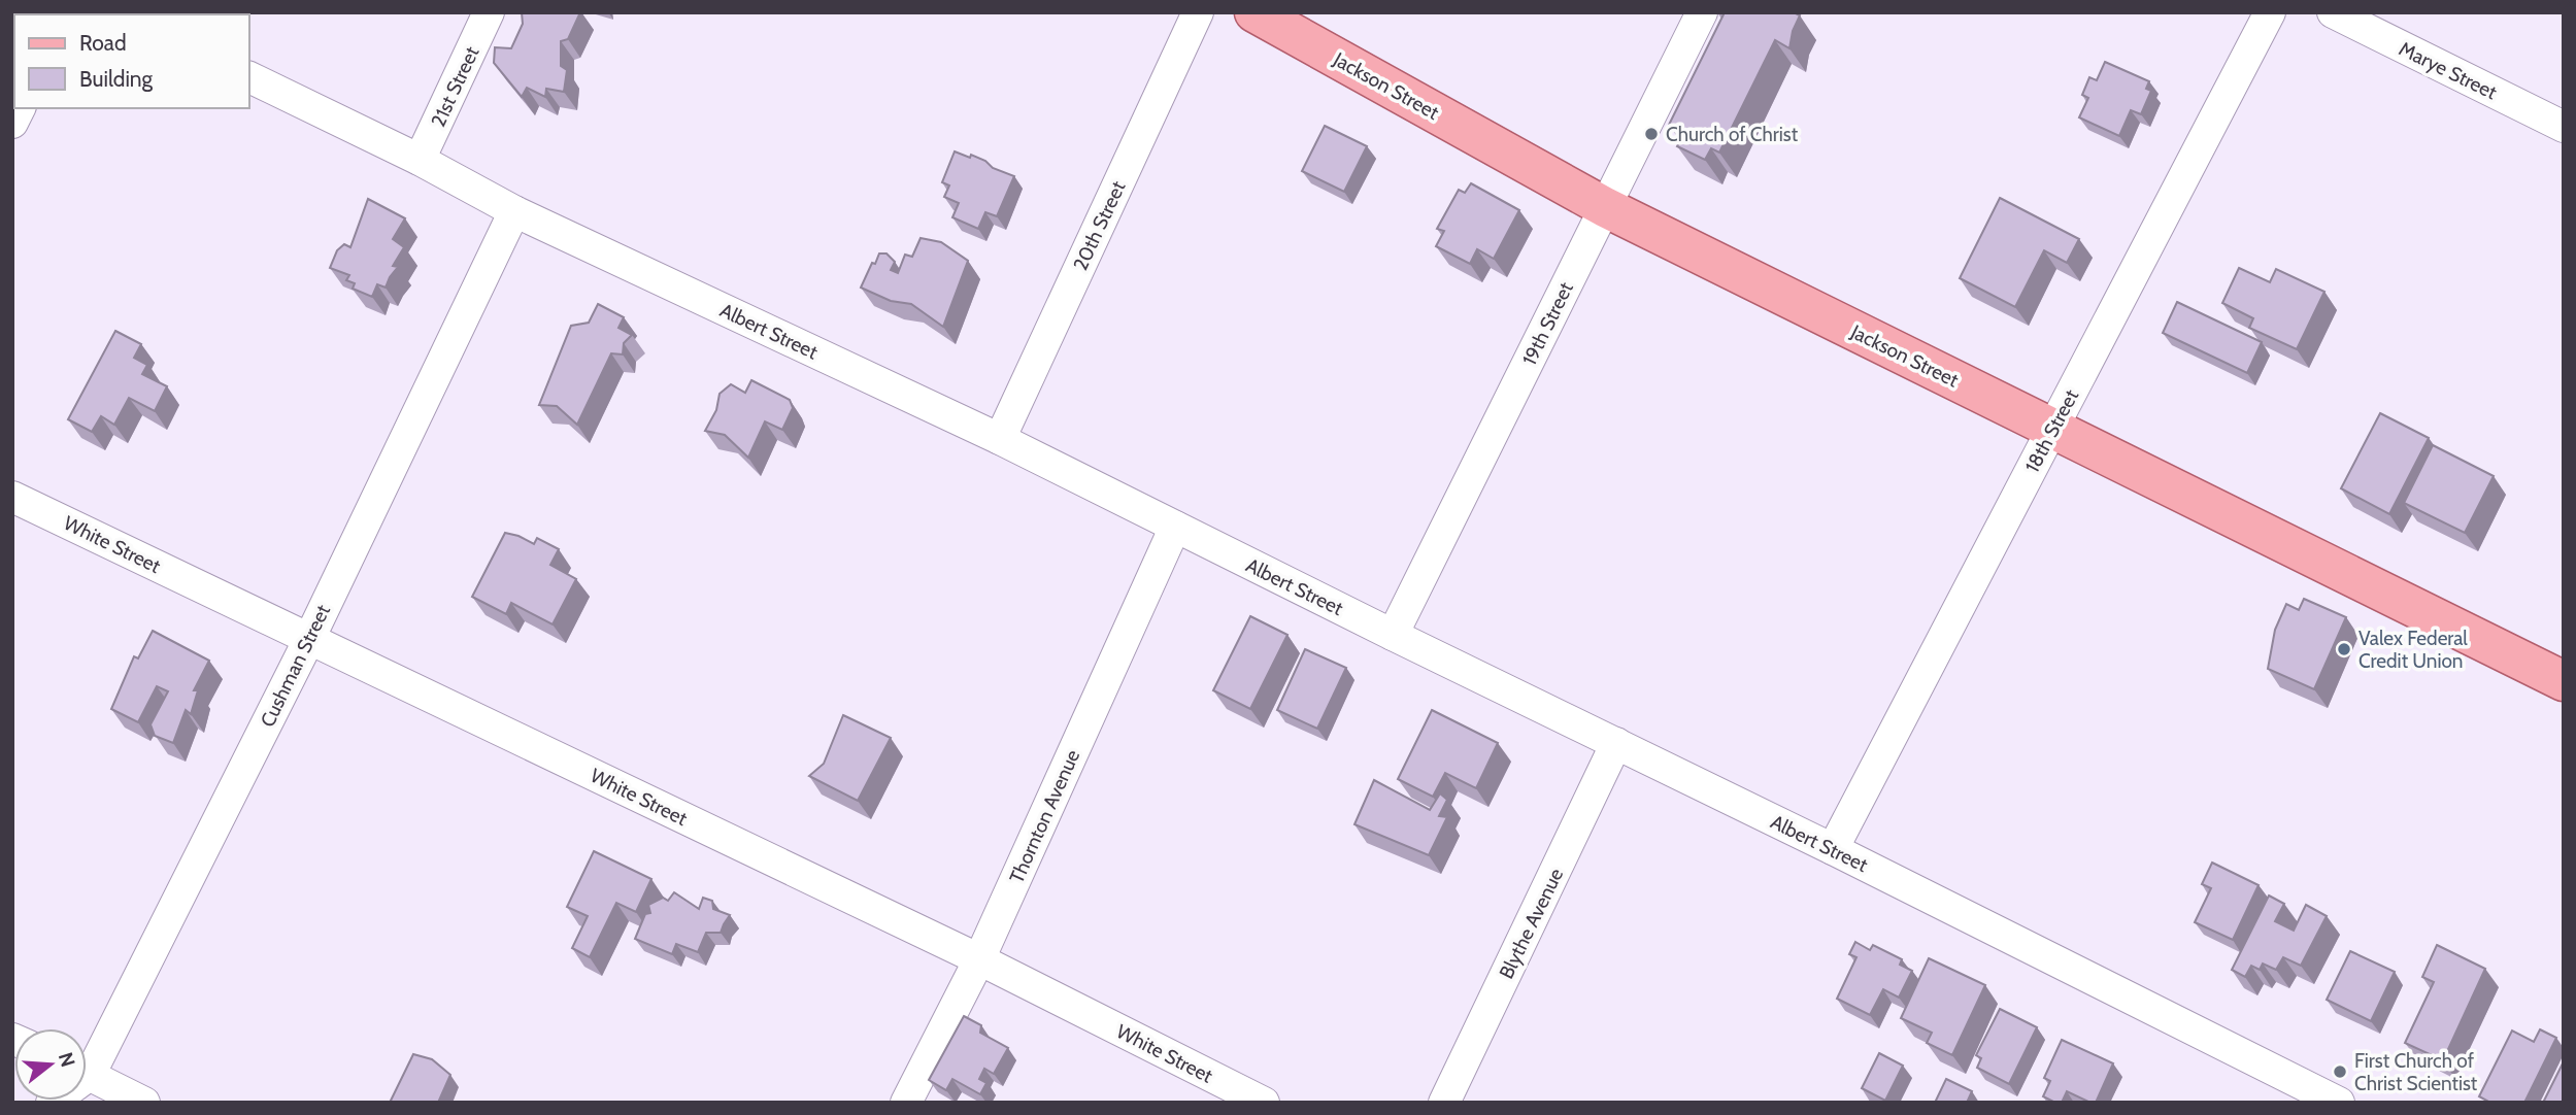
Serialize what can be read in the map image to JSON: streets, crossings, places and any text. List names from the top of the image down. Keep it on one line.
{"streets":{"main road":["Jackson Street"],"street":["Marye Street","21st Street","20th Street","19th Street","Albert Street","18th Street","White Street","Cushman Street","Thornton Avenue","Blythe Avenue"]},"crossings":[["Jackson Street","19th Street"],["Jackson Street","18th Street"],["21st Street","Albert Street"],["20th Street","Albert Street"],["19th Street","Albert Street"],["Albert Street","18th Street"],["Albert Street","Cushman Street"],["Albert Street","Thornton Avenue"],["Albert Street","Blythe Avenue"],["White Street","Cushman Street"],["White Street","Thornton Avenue"]],"places":["Church of Christ","Valex Federal Credit Union","First Church of Christ Scientist"],"legend":["Road","Building"],"north":"right"}
